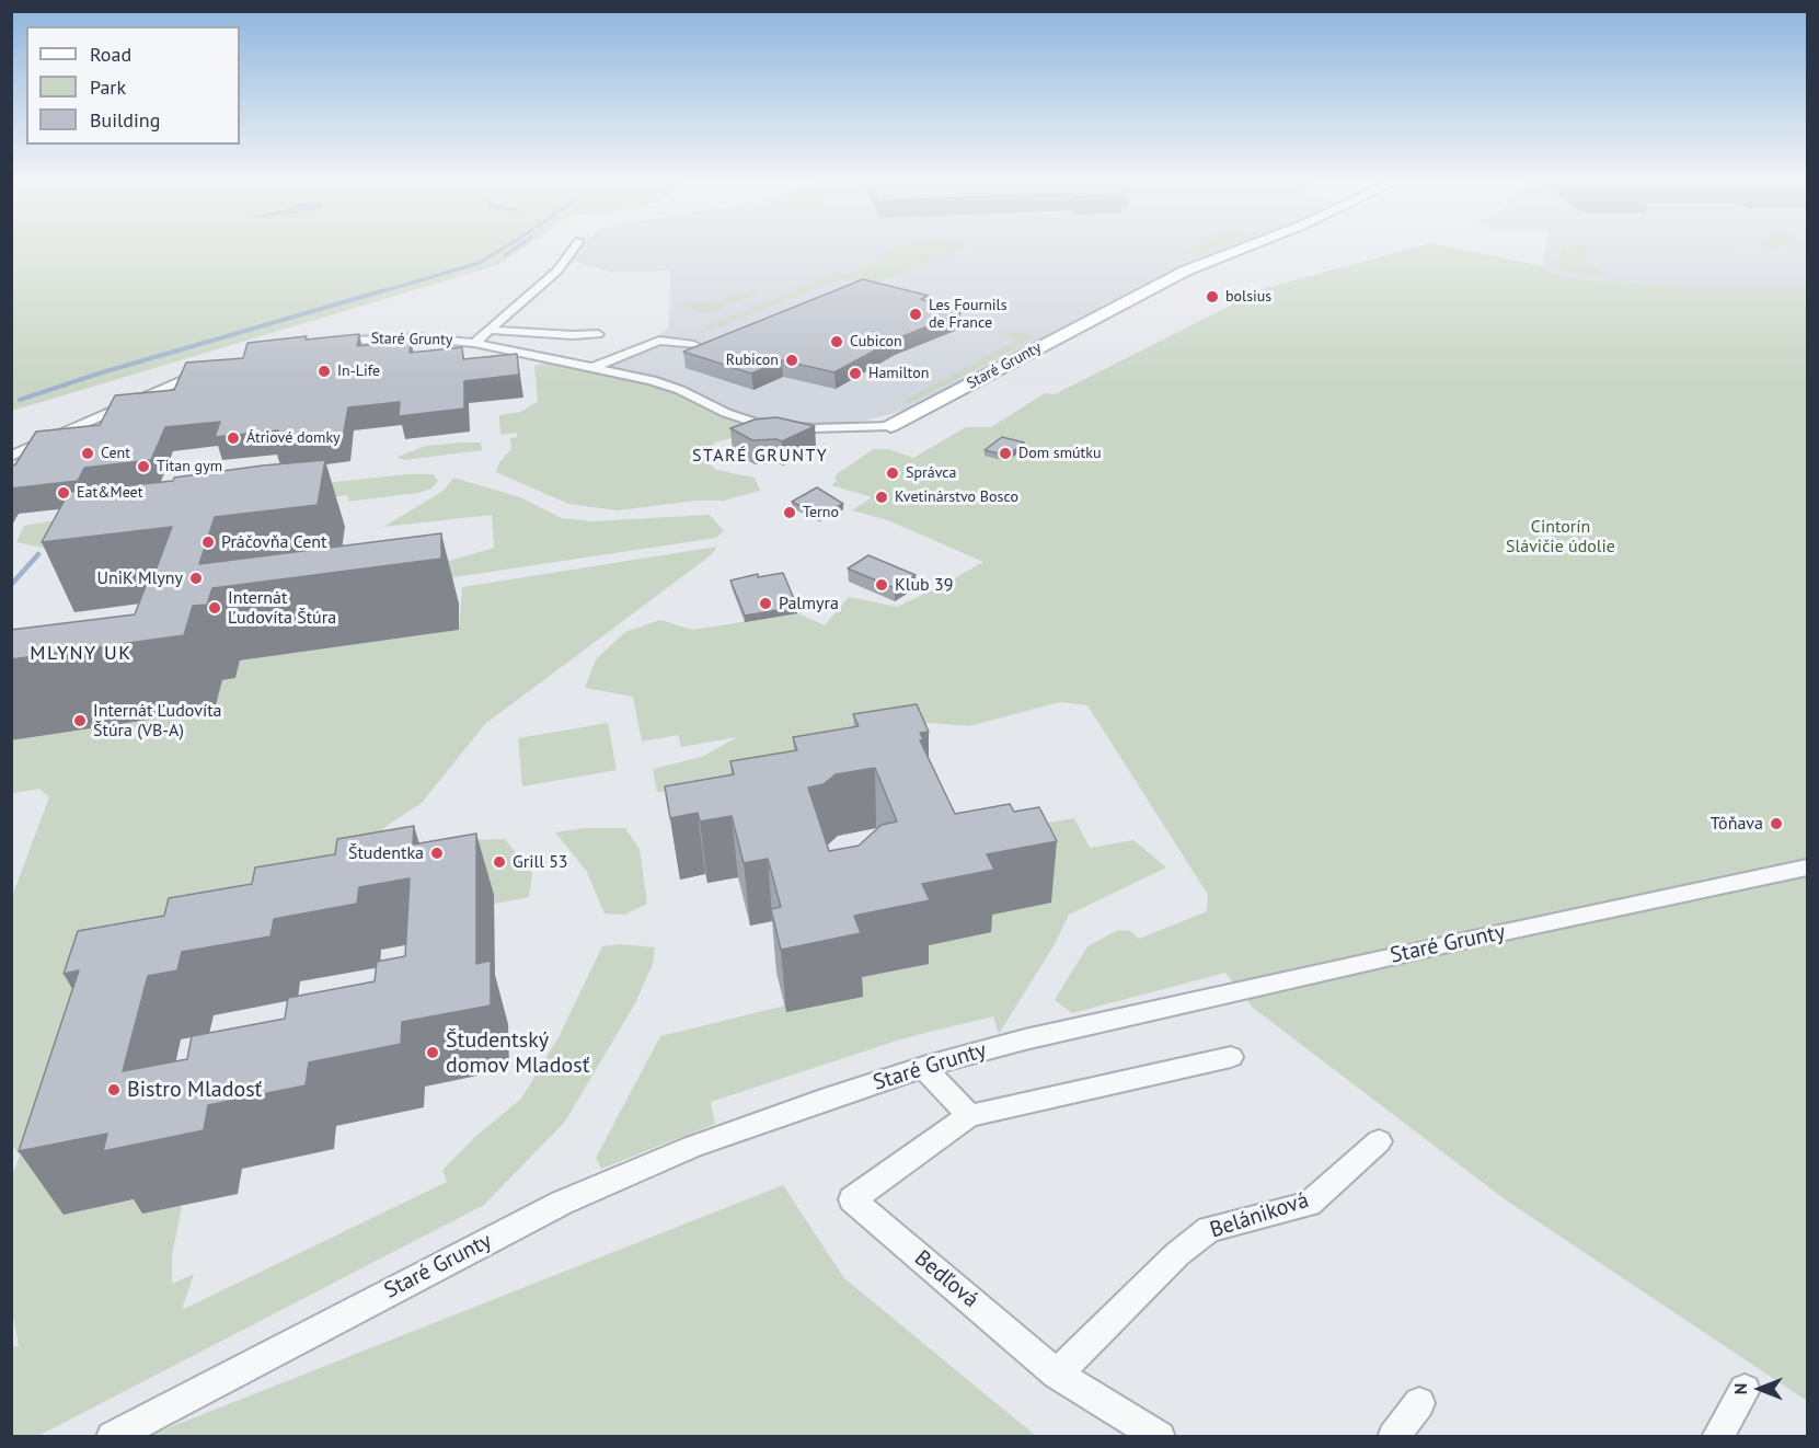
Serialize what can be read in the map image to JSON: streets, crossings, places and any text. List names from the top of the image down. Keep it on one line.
{"streets":{"street":["Staré Grunty","Belániková","Bedľová"]},"crossings":[["Belániková","Bedľová"]],"districts":["STARÉ GRUNTY","MLYNY UK"],"parks":["Cintorín Slávičie údolie"],"places":["bolsius","Les Fournils de France","Cubicon","Rubicon","In-Life","Hamilton","Átriové domky","Cent","Dom smútku","Titan gym","Správca","Eat&Meet","Kvetinárstvo Bosco","Terno","Práčovňa Cent","UniK Mlyny","Klub 39","Palmyra","Internát Ľudovíta Štúra","Internát Ľudovíta Štúra (VB-A)","Tôňava","Študentka","Grill 53","Študentský domov Mladosť","Bistro Mladosť"],"legend":["Road","Park","Building"],"north":"left"}
